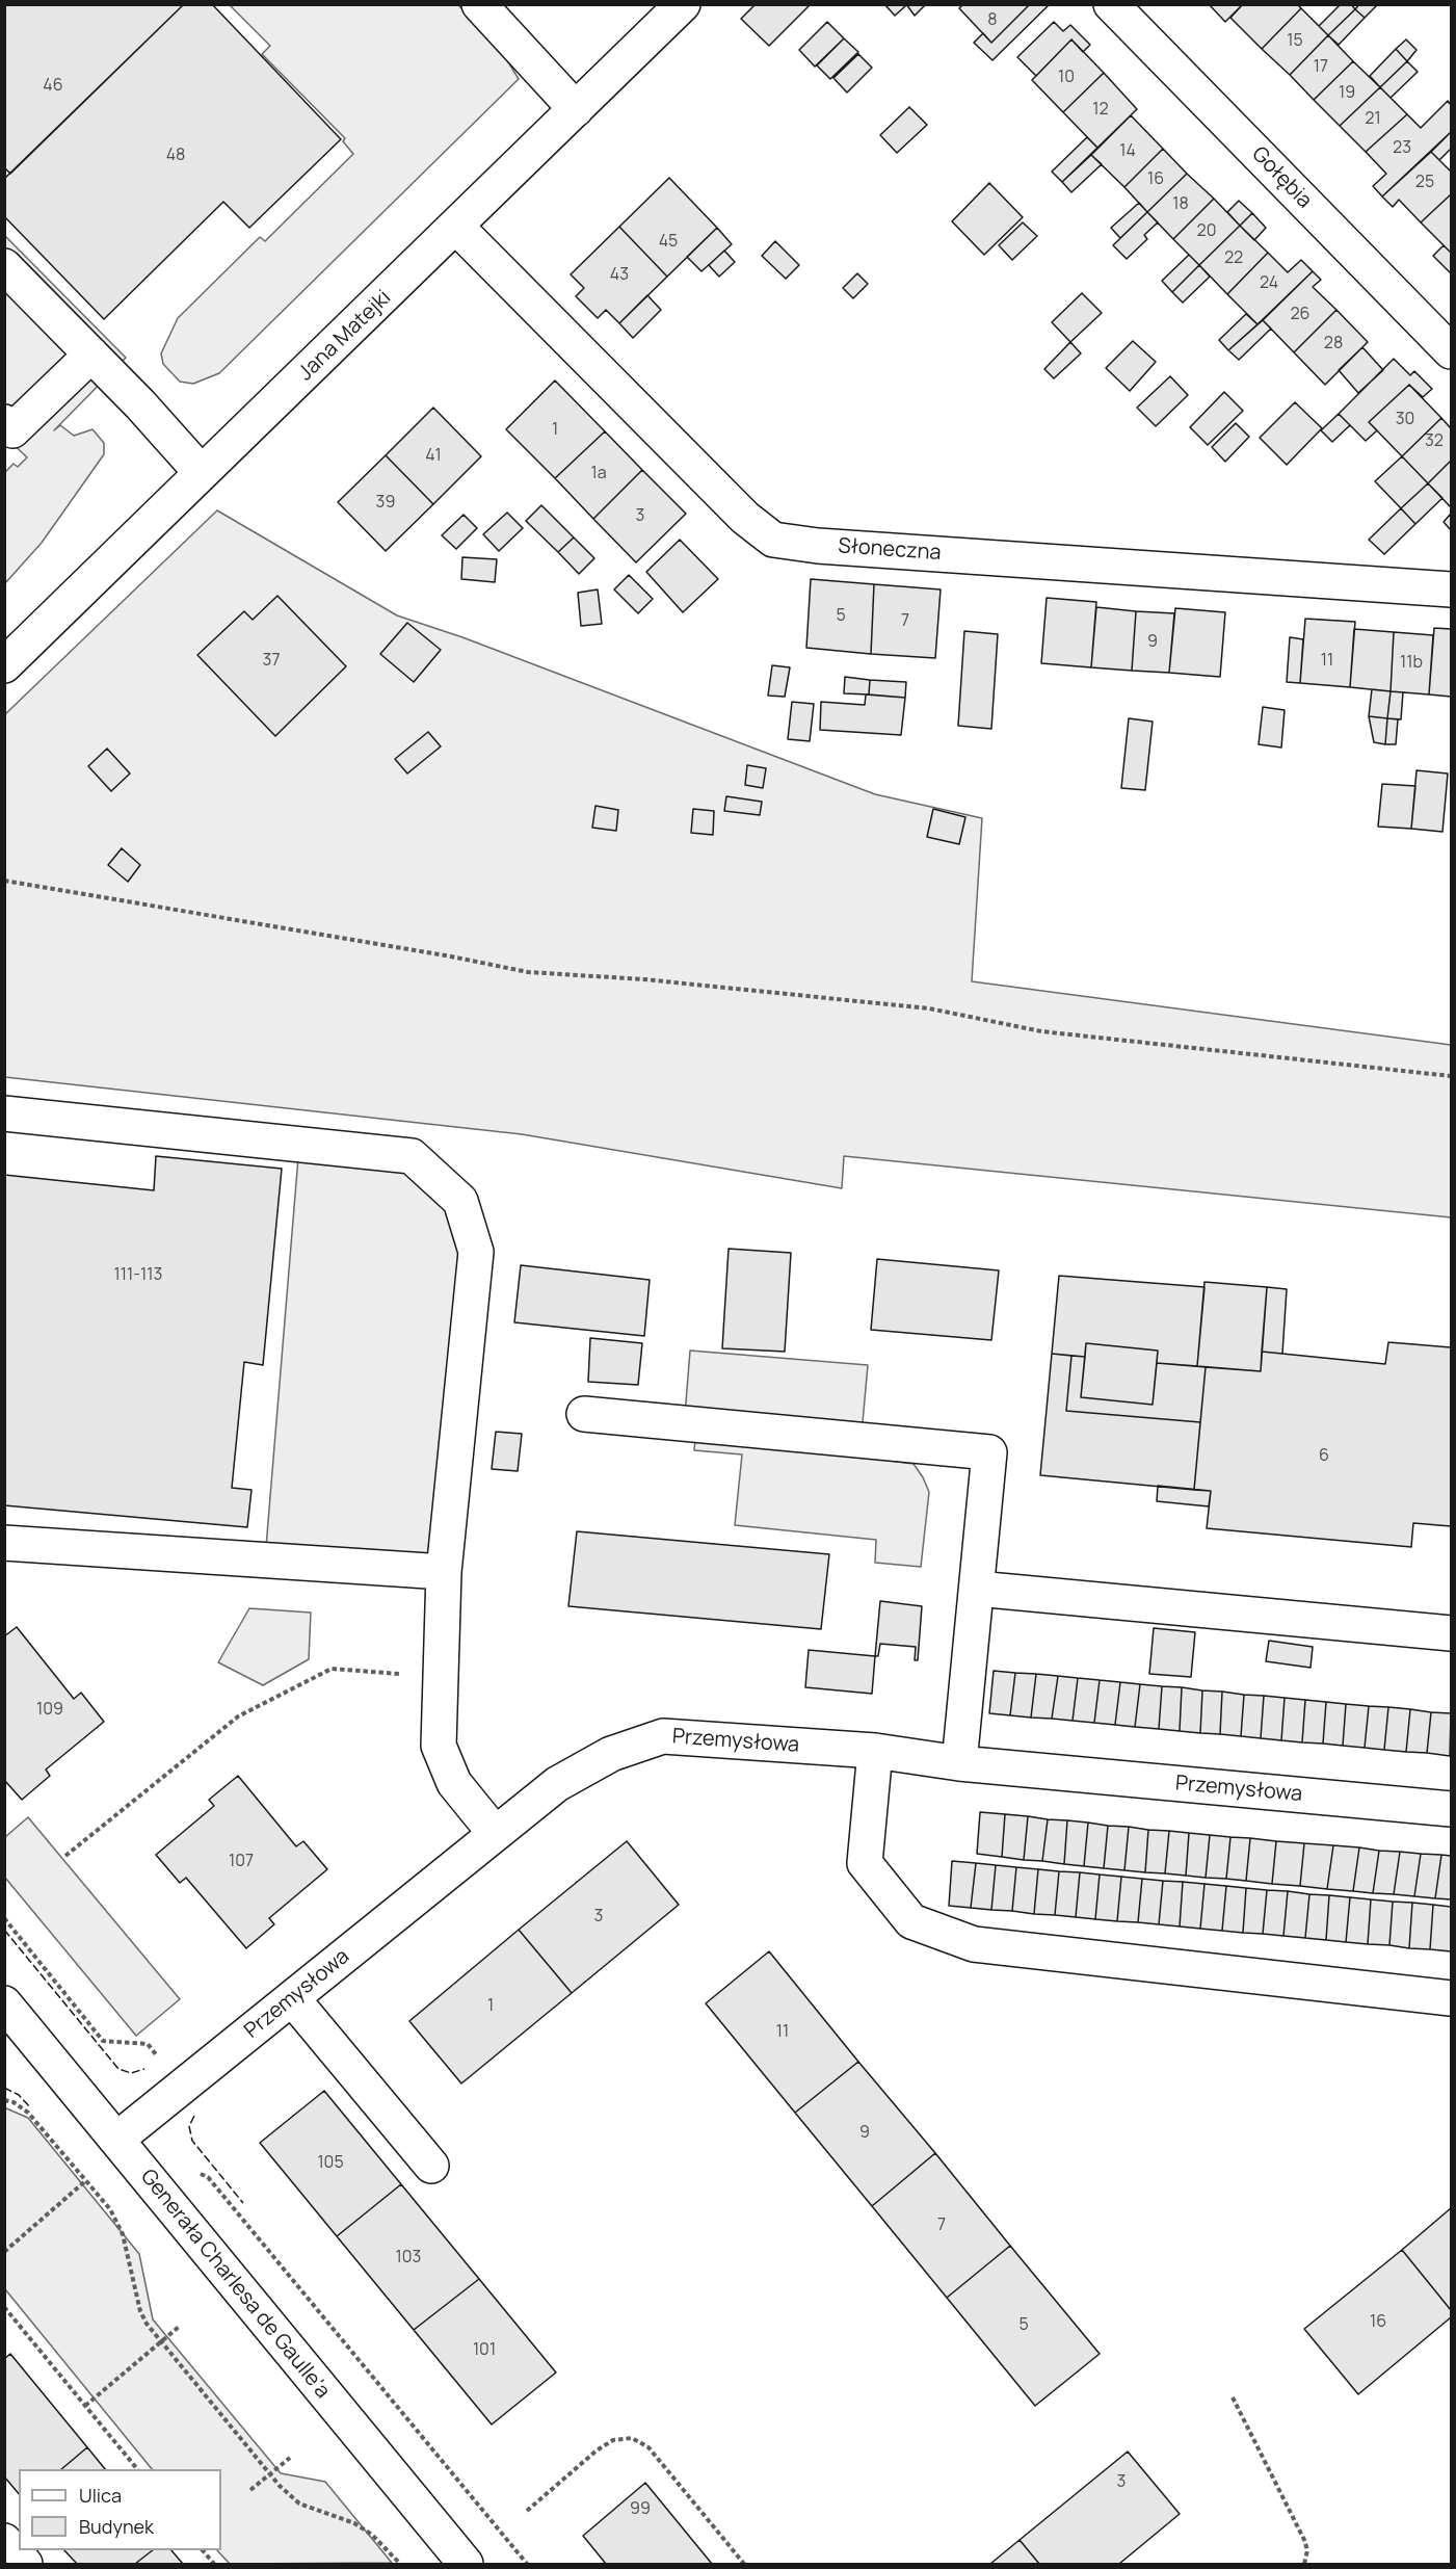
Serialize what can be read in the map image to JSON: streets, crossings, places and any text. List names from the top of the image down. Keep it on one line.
{"streets":{"street":["Gołębia","Jana Matejki","Słoneczna","Przemysłowa","Generała Charlesa de Gaulle'a"]},"crossings":[["Jana Matejki","Słoneczna"],["Przemysłowa","Generała Charlesa de Gaulle'a"]],"house_numbers":["8","15","17","10","46","19","12","21","23","14","48","16","25","18","20","45","22","43","24","26","28","30","1","32","41","1a","39","3","5","7","9","37","11","11b","111-113","6","109","107","3","1","11","9","105","7","103","16","5","101","3","99"],"legend":["Ulica","Budynek"]}
